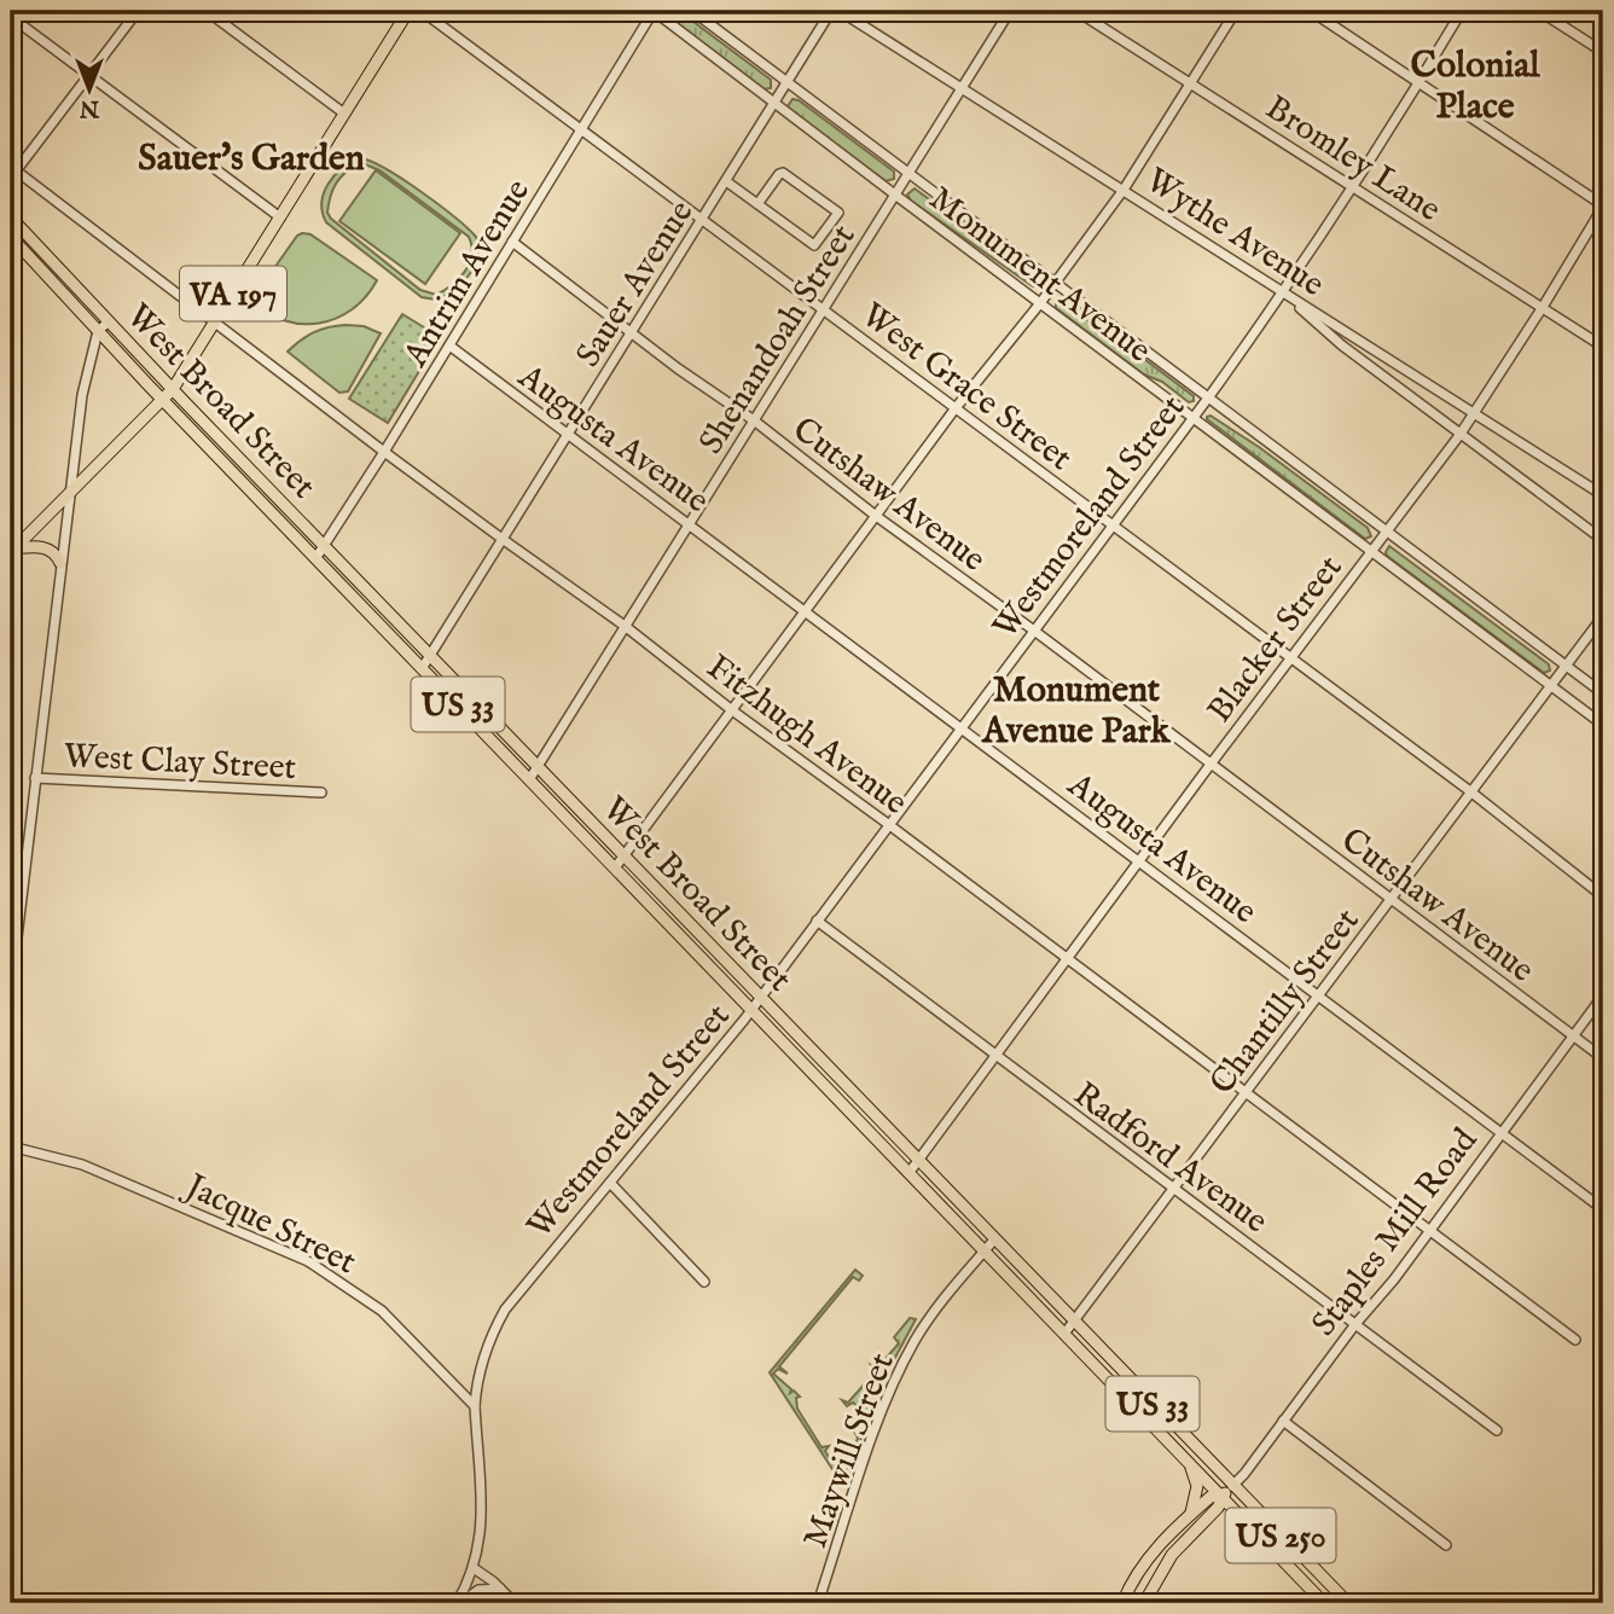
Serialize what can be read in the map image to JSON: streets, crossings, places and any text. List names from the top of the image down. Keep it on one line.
{"streets":{"main road":["VA 197","West Broad Street","US 33","Staples Mill Road","US 250"],"street":["Bromley Lane","Wythe Avenue","Antrim Avenue","Monument Avenue","Sauer Avenue","Shenandoah Street","West Grace Street","Augusta Avenue","Cutshaw Avenue","Westmoreland Street","Blacker Street","Fitzhugh Avenue","West Clay Street","Chantilly Street","Radford Avenue","Jacque Street","Maywill Street"]},"crossings":[["Bromley Lane","Westmoreland Street"],["Bromley Lane","Blacker Street"],["Wythe Avenue","Shenandoah Street"],["Wythe Avenue","Westmoreland Street"],["Wythe Avenue","Blacker Street"],["Antrim Avenue","Monument Avenue"],["Antrim Avenue","West Grace Street"],["Antrim Avenue","West Broad Street"],["Antrim Avenue","Augusta Avenue"],["Antrim Avenue","Cutshaw Avenue"],["Antrim Avenue","Fitzhugh Avenue"],["Monument Avenue","Sauer Avenue"],["Monument Avenue","Shenandoah Street"],["Monument Avenue","Westmoreland Street"],["Monument Avenue","Blacker Street"],["Monument Avenue","Chantilly Street"],["Sauer Avenue","West Grace Street"],["Sauer Avenue","West Broad Street"],["Sauer Avenue","Augusta Avenue"],["Sauer Avenue","Cutshaw Avenue"],["Sauer Avenue","Fitzhugh Avenue"],["VA 197","West Broad Street"],["VA 197","Fitzhugh Avenue"],["Shenandoah Street","West Grace Street"],["Shenandoah Street","West Broad Street"],["Shenandoah Street","Augusta Avenue"],["Shenandoah Street","Cutshaw Avenue"],["Shenandoah Street","Fitzhugh Avenue"],["West Grace Street","Westmoreland Street"],["West Grace Street","Blacker Street"],["West Grace Street","Chantilly Street"],["West Broad Street","Westmoreland Street"],["West Broad Street","Blacker Street"],["West Broad Street","US 33"],["West Broad Street","Chantilly Street"],["West Broad Street","Staples Mill Road"],["West Broad Street","Maywill Street"],["Augusta Avenue","Westmoreland Street"],["Augusta Avenue","Blacker Street"],["Augusta Avenue","Chantilly Street"],["Augusta Avenue","Staples Mill Road"],["Cutshaw Avenue","Westmoreland Street"],["Cutshaw Avenue","Blacker Street"],["Cutshaw Avenue","Chantilly Street"],["Cutshaw Avenue","Staples Mill Road"],["Westmoreland Street","Fitzhugh Avenue"],["Westmoreland Street","Radford Avenue"],["Westmoreland Street","Jacque Street"],["Blacker Street","Fitzhugh Avenue"],["Blacker Street","Radford Avenue"],["US 33","Staples Mill Road"],["Fitzhugh Avenue","Chantilly Street"],["Fitzhugh Avenue","Staples Mill Road"],["Chantilly Street","Radford Avenue"],["Radford Avenue","Staples Mill Road"]],"districts":["Colonial Place","Sauer's Garden","Monument Avenue Park"],"north":"bottom"}
